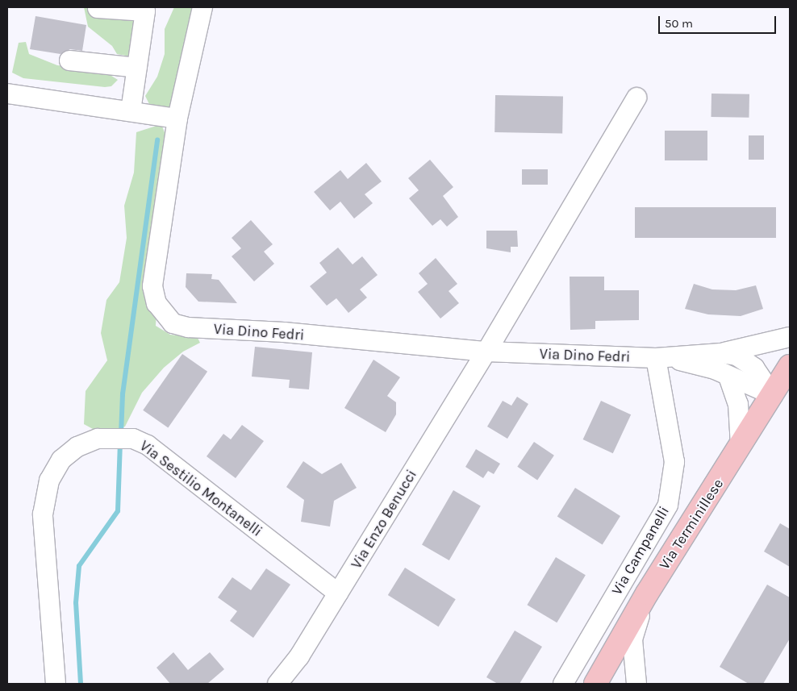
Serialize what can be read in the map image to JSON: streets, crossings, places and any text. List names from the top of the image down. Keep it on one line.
{"streets":{"main road":["Via Terminillese"],"street":["Via Dino Fedri","Via Sestilio Montanelli","Via Enzo Benucci","Via Campanelli"]},"crossings":[["Via Dino Fedri","Via Enzo Benucci"],["Via Dino Fedri","Via Terminillese"],["Via Dino Fedri","Via Campanelli"],["Via Sestilio Montanelli","Via Enzo Benucci"]],"scale_bar":"50 m"}
